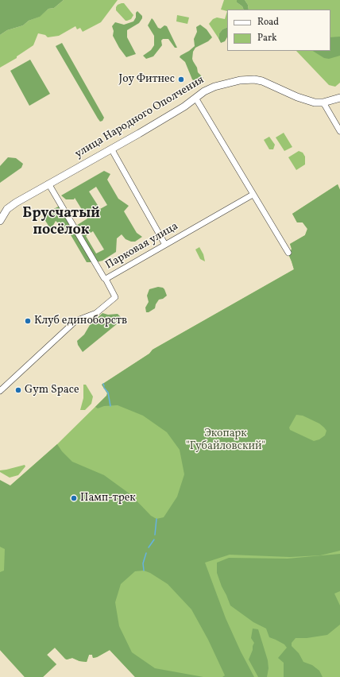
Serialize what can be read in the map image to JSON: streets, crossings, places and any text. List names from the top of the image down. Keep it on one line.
{"streets":{"main road":["улица Народного Ополчения"],"street":["Парковая улица"]},"districts":["Брусчатый посёлок"],"parks":["Экопарк \"Губайловский\""],"places":["Joy Фитнес","Клуб единоборств","Gym Space","Памп-трек"],"legend":["Road","Park"]}
